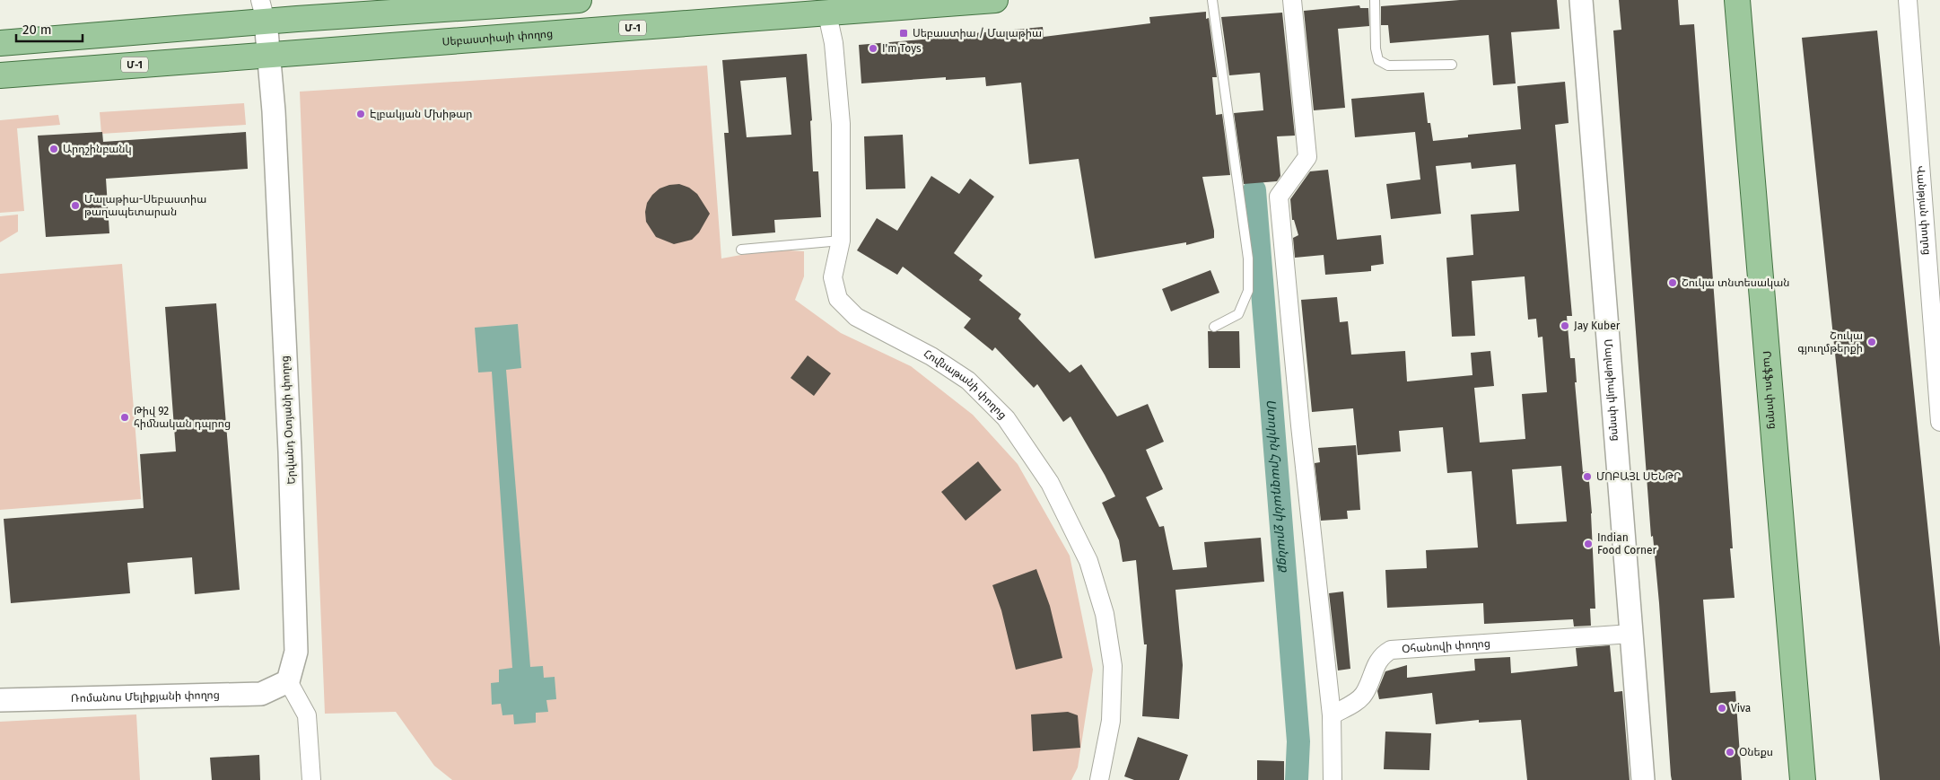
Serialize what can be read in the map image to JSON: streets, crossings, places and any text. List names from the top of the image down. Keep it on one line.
{"streets":{"main road":["Մ-1","Սեբաստիայի փողոց","Րաֆֆու փողոց"],"street":["Վանթյան փողոց","Հովնաթանի փողոց","Մալաթիայի փողոց","Երվանդ Օտյանի փողոց","Օհանովի փողոց","Ռոմանոս Մելիքյանի փողոց"]},"crossings":[["Սեբաստիայի փողոց","Հովնաթանի փողոց"],["Սեբաստիայի փողոց","Երվանդ Օտյանի փողոց"],["Մալաթիայի փողոց","Օհանովի փողոց"],["Երվանդ Օտյանի փողոց","Ռոմանոս Մելիքյանի փողոց"]],"water":["Ստորին Հրազդանի ջրանցք"],"places":{"transit":["Սեբաստիա / Մալաթիա"],"other":["I'm Toys","Էլբակյան Մխիթար","Արդշինբանկ","Մալաթիա-Սեբաստիա թաղապետարան","Շուկա տնտեսական","Jay Kuber","Շուկա գյուղմթերքի","Թիվ 92 հիմնական դպրոց","ՄՈԲԱՅԼ ՍԵՆԹՐ","Indian Food Corner","Viva","Օնեքս"]},"scale_bar":"20 m"}
